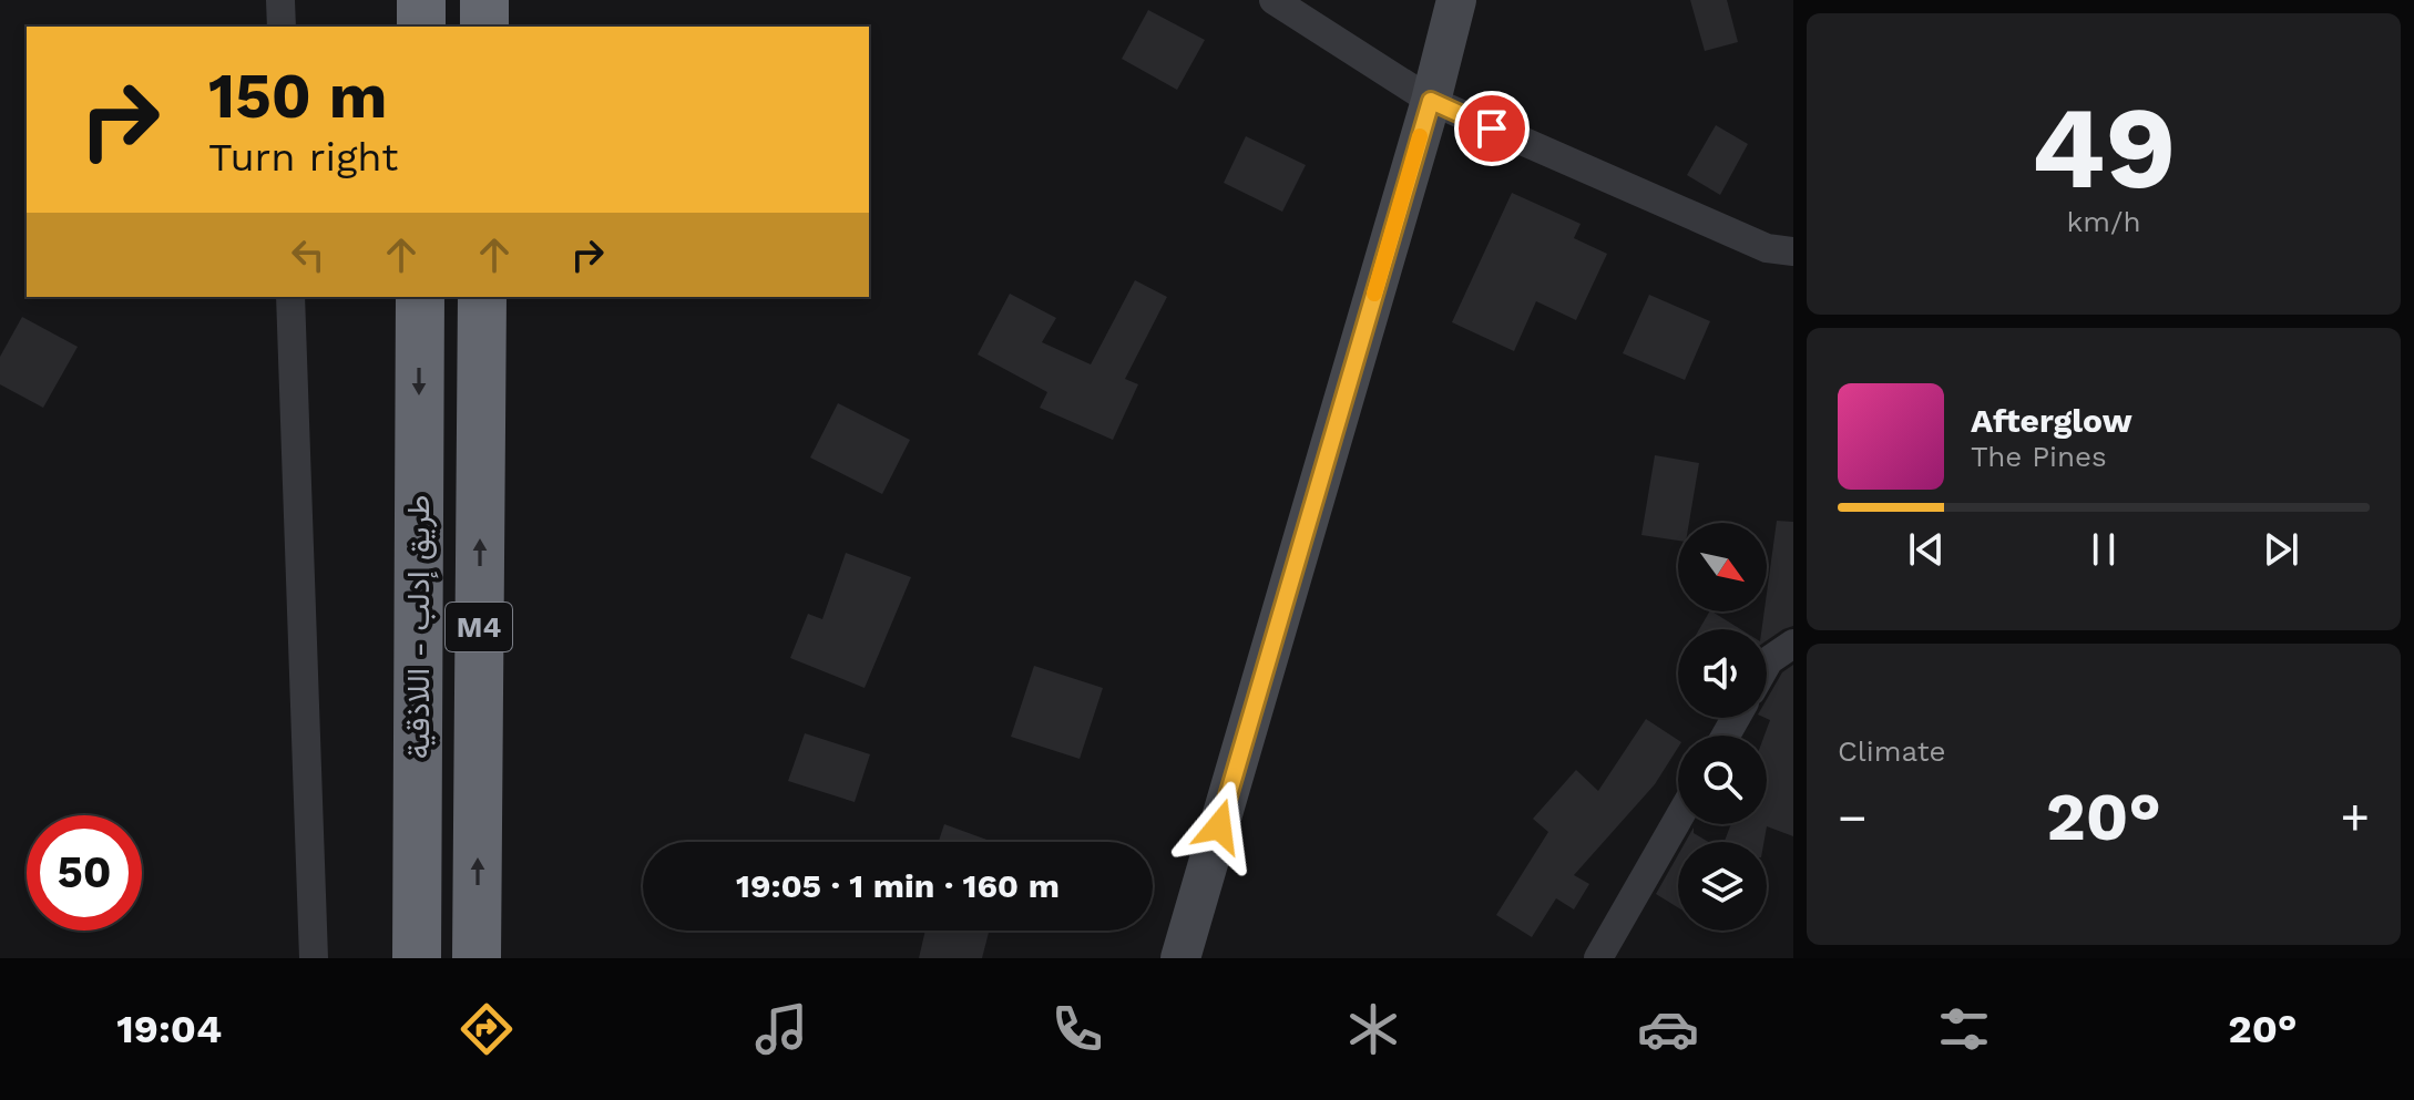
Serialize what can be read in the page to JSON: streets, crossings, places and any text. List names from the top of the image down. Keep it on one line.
{"streets":{"highway":["طريق إدلب - اللاذقية","M4"]},"north":"bottom right","page":{"tile":[["49","km/h"],"Climate"],"turn":["150 m","Turn right"],"song":["Afterglow","The Pines"],"heat":["−","20°","+"],"limit":"50","trip":"19:05 · 1 min · 160 m","tabs":["19:04","20°"]}}
